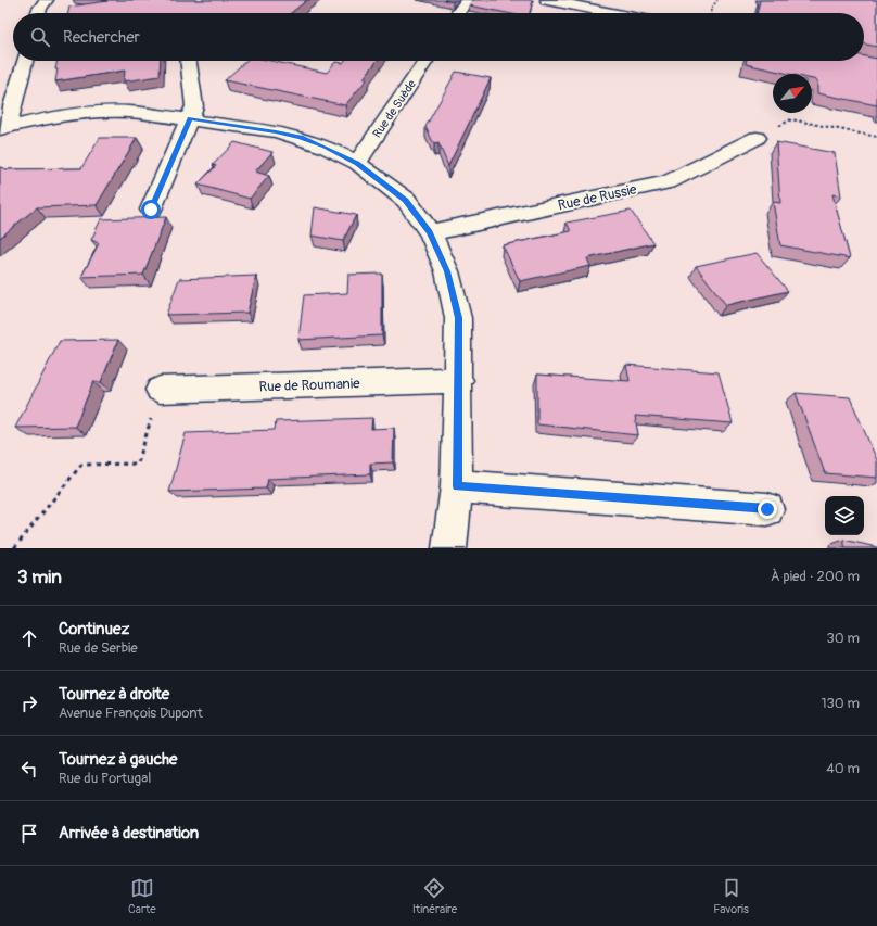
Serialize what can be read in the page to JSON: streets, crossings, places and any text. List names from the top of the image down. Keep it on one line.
{"streets":{"street":["Rue de Suède","Rue de Russie","Rue de Roumanie"]},"north":"top right","page":{"search":"Rechercher","heading":["3 min","À pied · 200 m"],"list":[["Continuez","Rue de Serbie","30 m"],["Tournez à droite","Avenue François Dupont","130 m"],["Tournez à gauche","Rue du Portugal","40 m"],"Arrivée à destination"],"nav":["Carte","Itinéraire","Favoris"]}}
